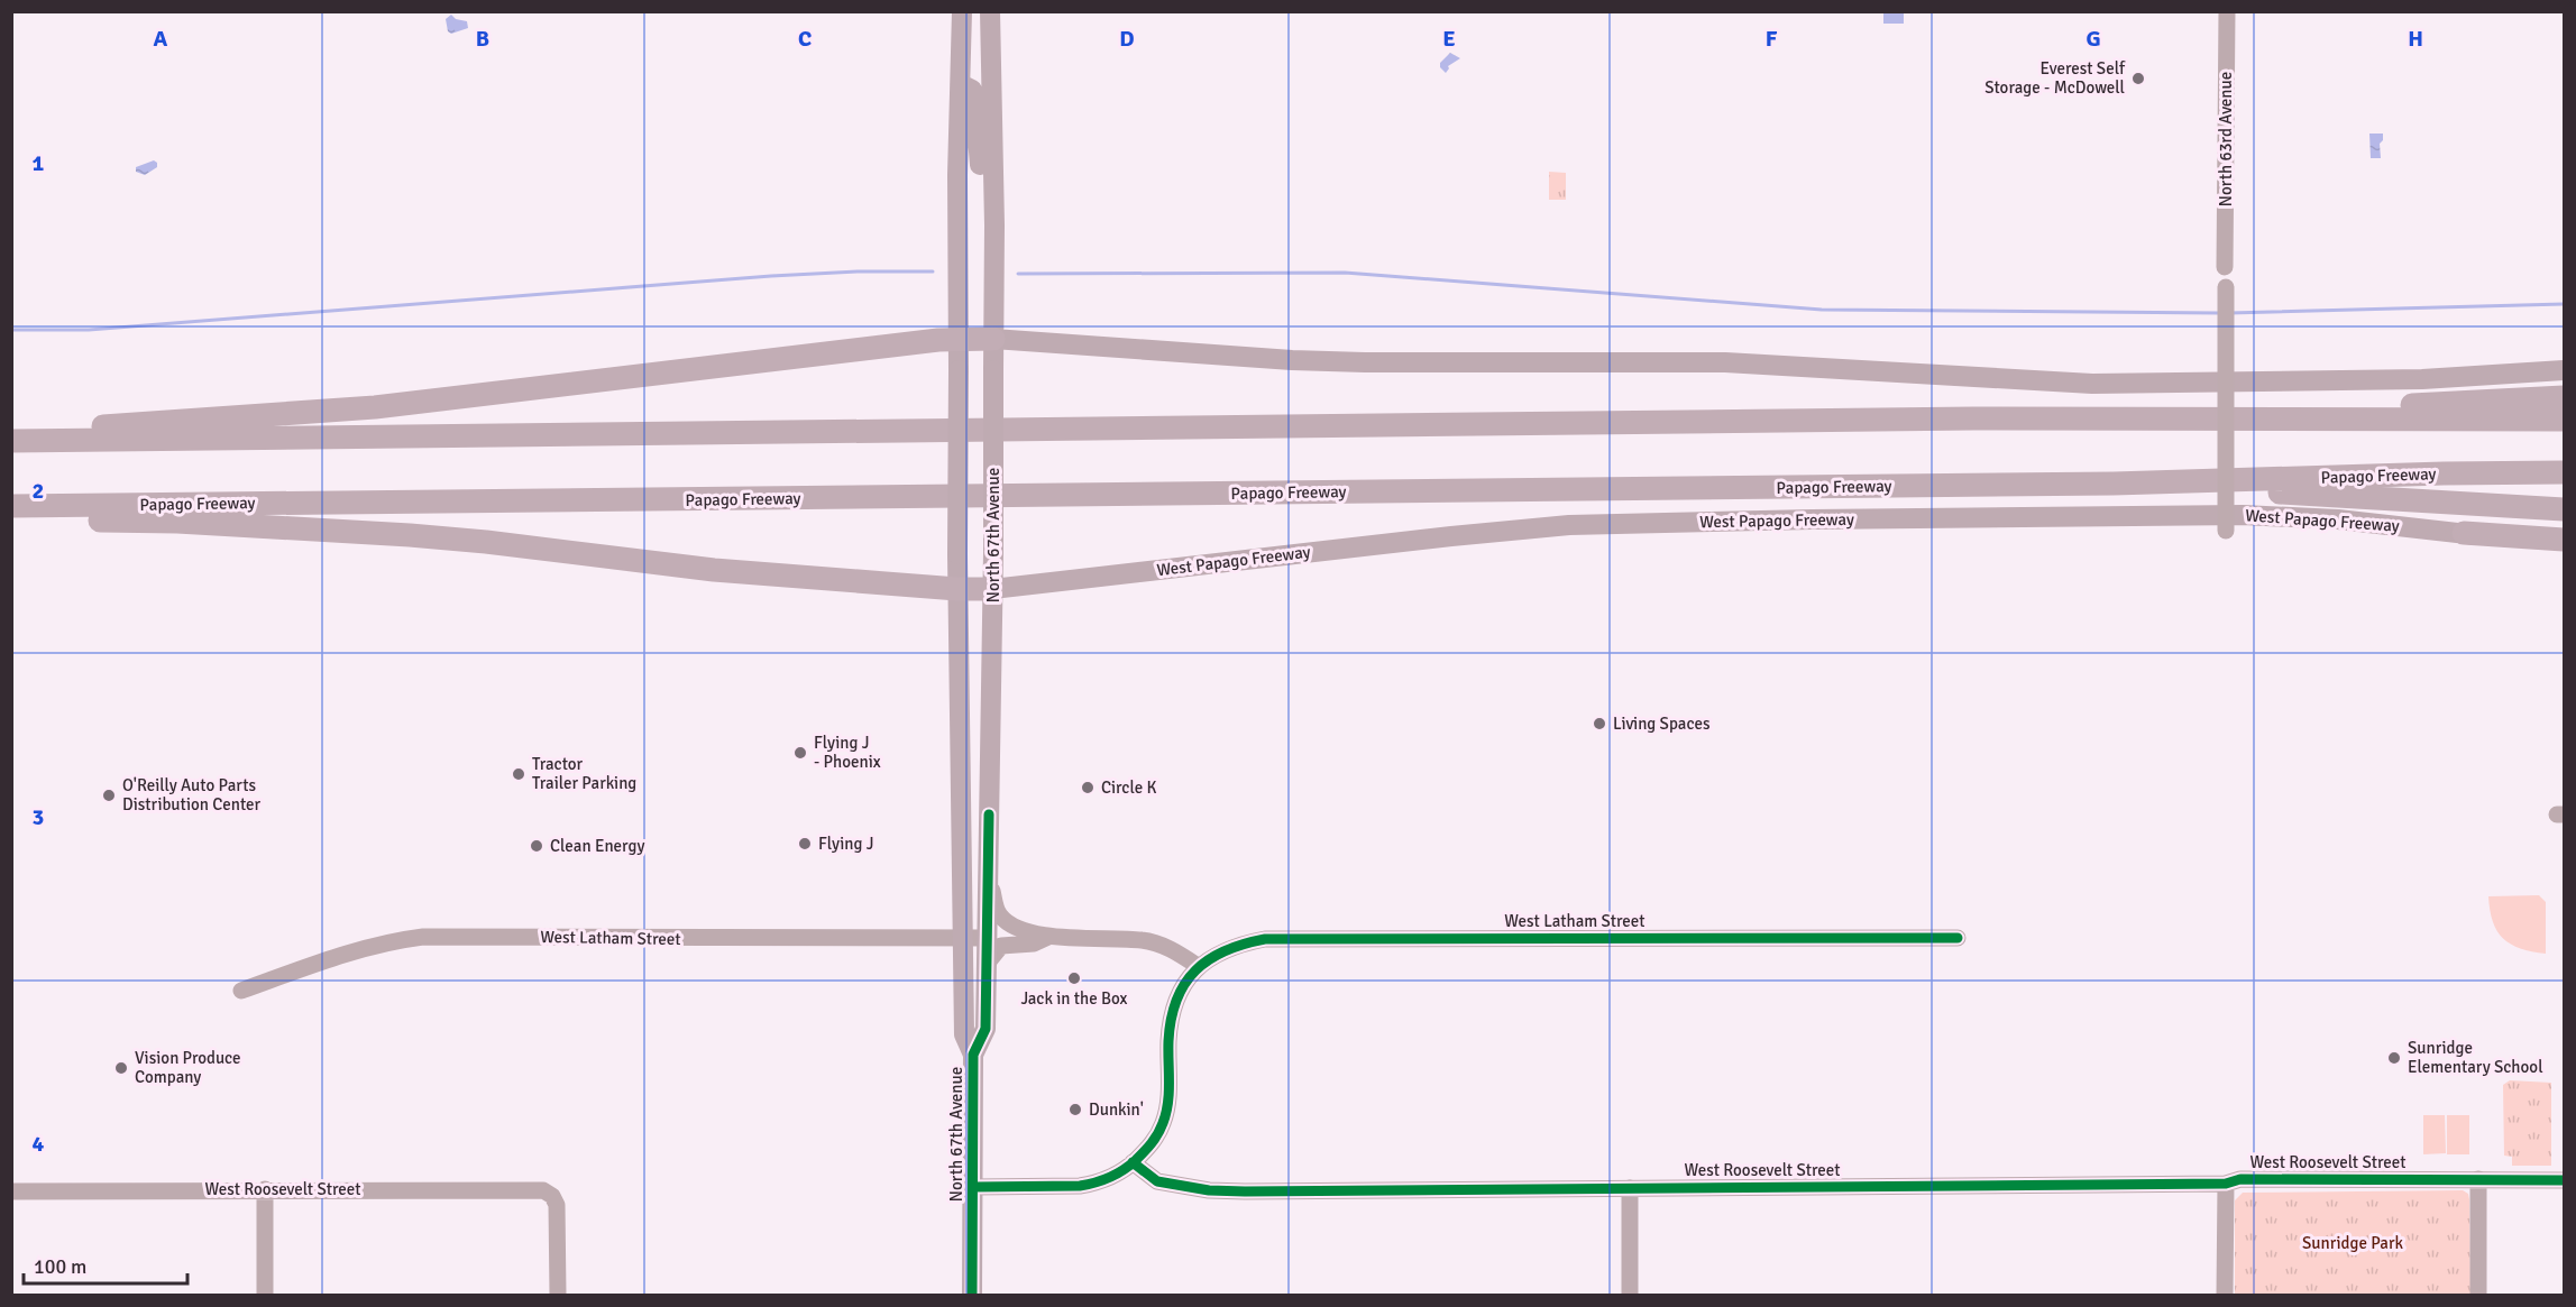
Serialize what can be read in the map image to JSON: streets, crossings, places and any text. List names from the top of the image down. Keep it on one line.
{"streets":{"highway":["Papago Freeway"],"main road":["West Papago Freeway","North 67th Avenue"],"street":["North 63rd Avenue","West Latham Street","West Roosevelt Street"]},"crossings":[["West Papago Freeway","North 67th Avenue"],["North 67th Avenue","West Latham Street"]],"parks":["Sunridge Park"],"places":["Everest Self Storage - McDowell","Living Spaces","Flying J - Phoenix","Tractor Trailer Parking","Circle K","O'Reilly Auto Parts Distribution Center","Flying J","Clean Energy","Jack in the Box","Sunridge Elementary School","Vision Produce Company","Dunkin'"],"scale_bar":"100 m","grid":{"columns":["A","B","C","D","E","F","G","H"],"rows":["1","2","3","4"]}}
